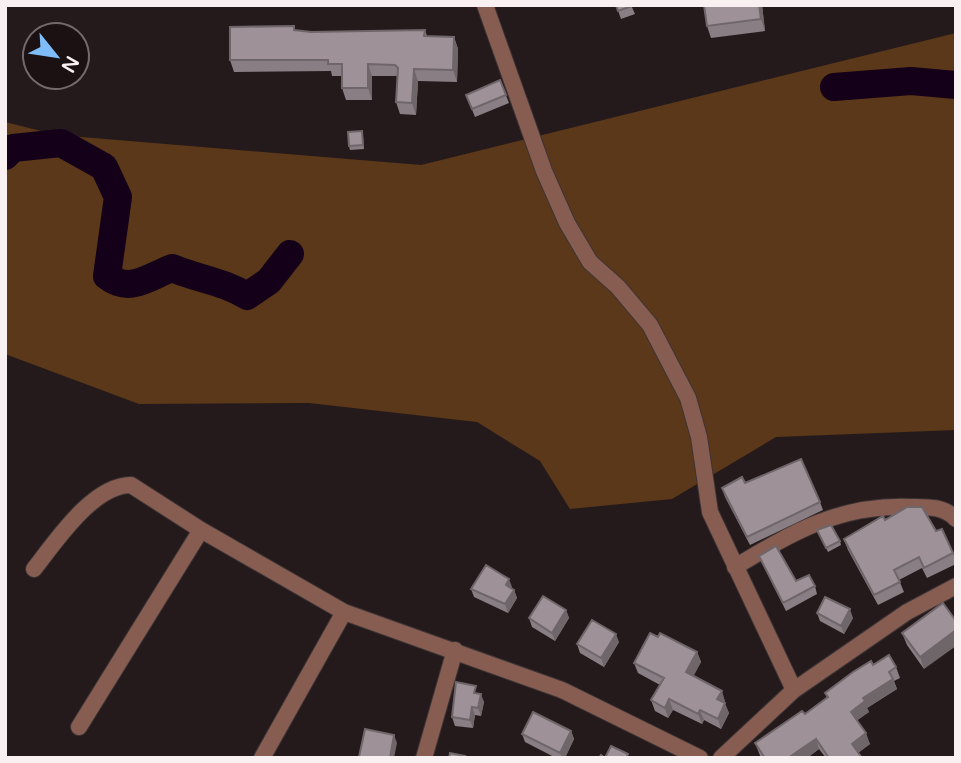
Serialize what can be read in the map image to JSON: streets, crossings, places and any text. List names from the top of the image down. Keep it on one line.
{"north":"bottom right"}
